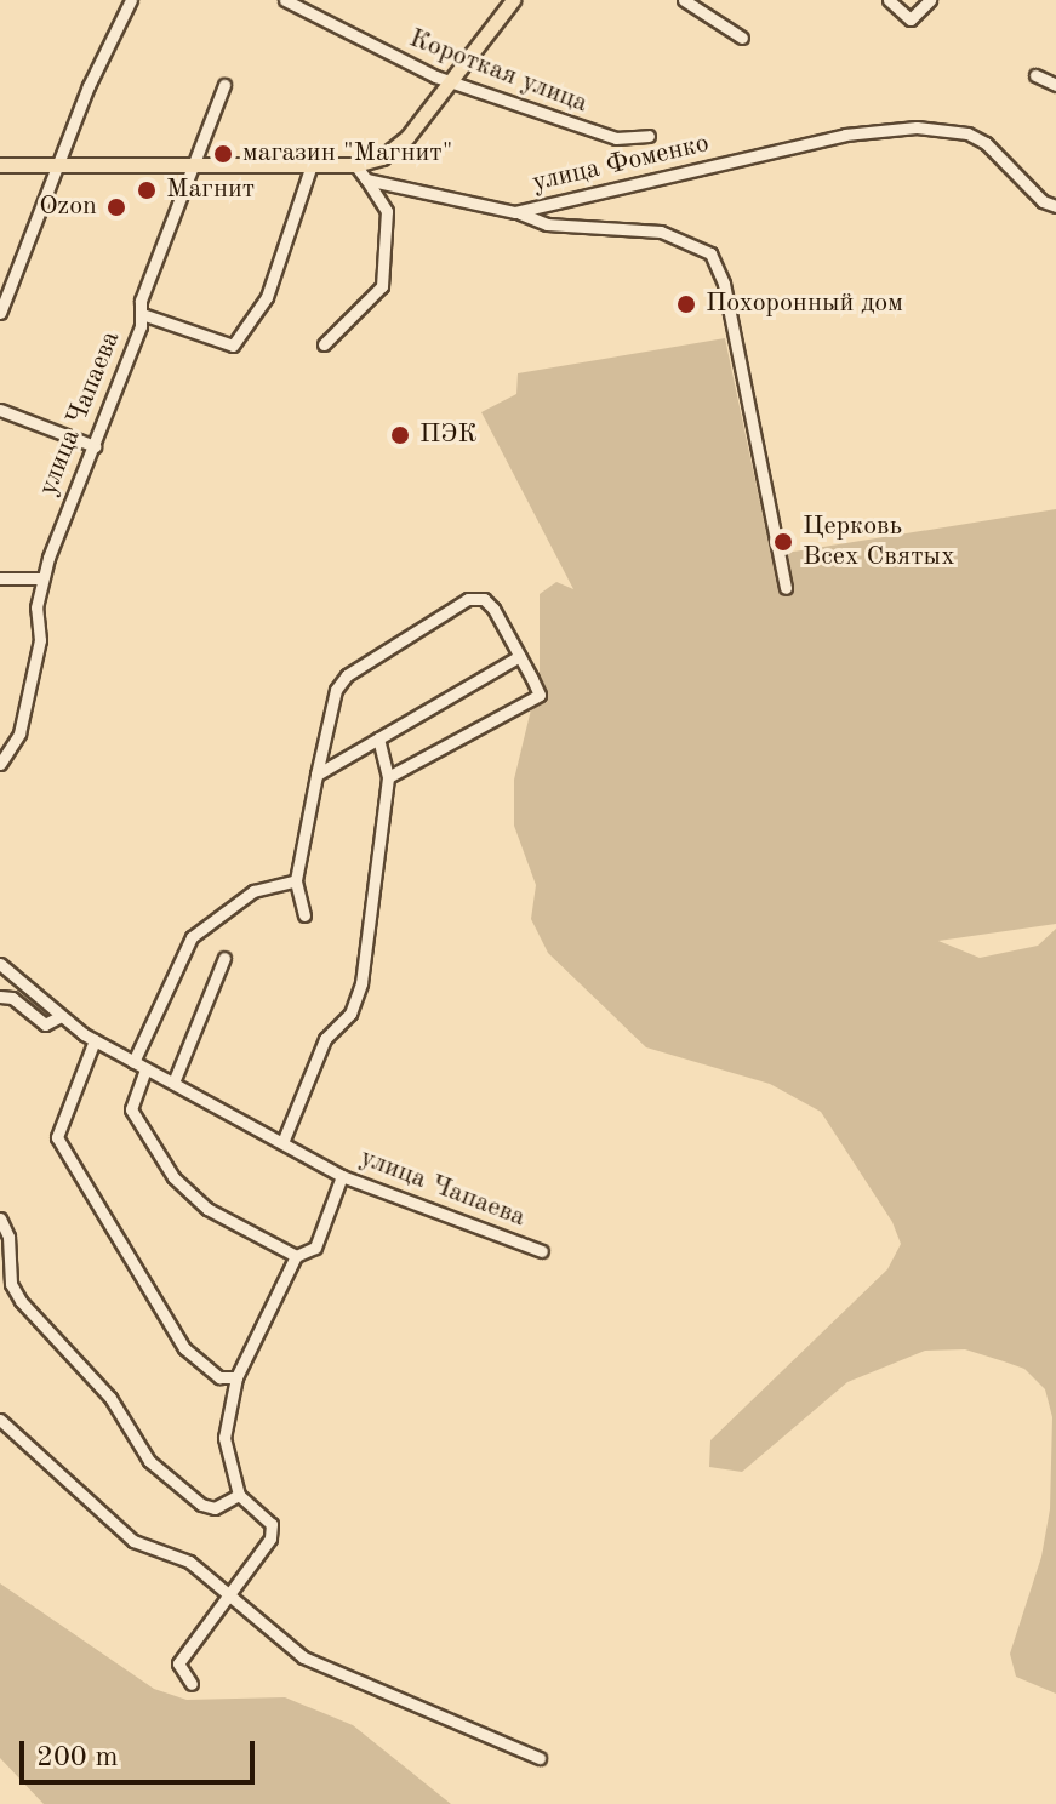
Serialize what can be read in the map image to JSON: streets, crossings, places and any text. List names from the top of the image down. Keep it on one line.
{"streets":{"street":["Короткая улица","улица Фоменко","улица Чапаева"]},"places":["магазин \"Магнит\"","Магнит","Ozon","Похоронный дом","ПЭК","Церковь Всех Святых"],"scale_bar":"200 m"}
